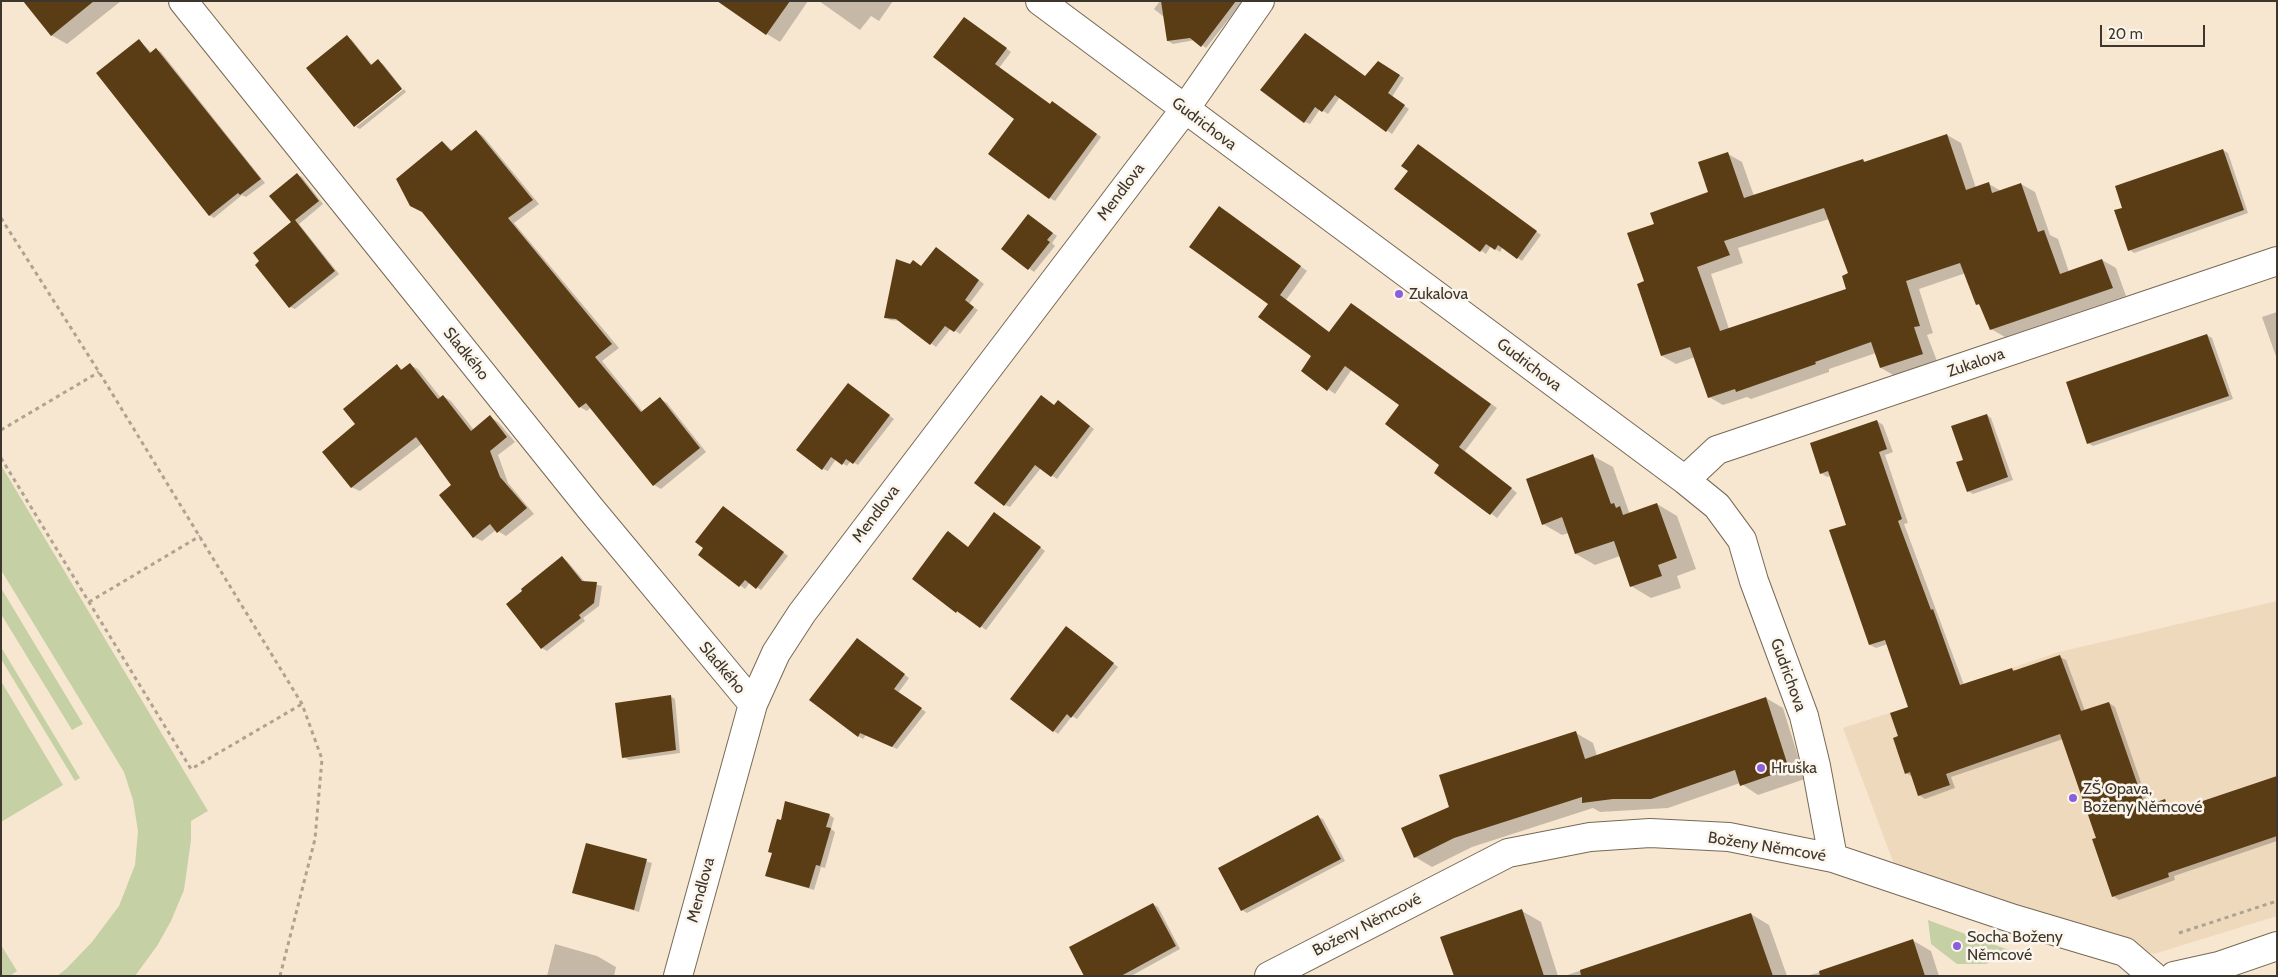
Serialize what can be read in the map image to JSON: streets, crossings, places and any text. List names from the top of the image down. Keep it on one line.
{"streets":{"street":["Gudrichova","Mendlova","Sladkého","Zukalova","Boženy Němcové"]},"crossings":[["Gudrichova","Mendlova"],["Gudrichova","Zukalova"],["Gudrichova","Boženy Němcové"],["Mendlova","Sladkého"]],"places":["Zukalova","Hruška","ZŠ Opava, Boženy Němcové","Socha Boženy Němcové"],"scale_bar":"20 m"}
